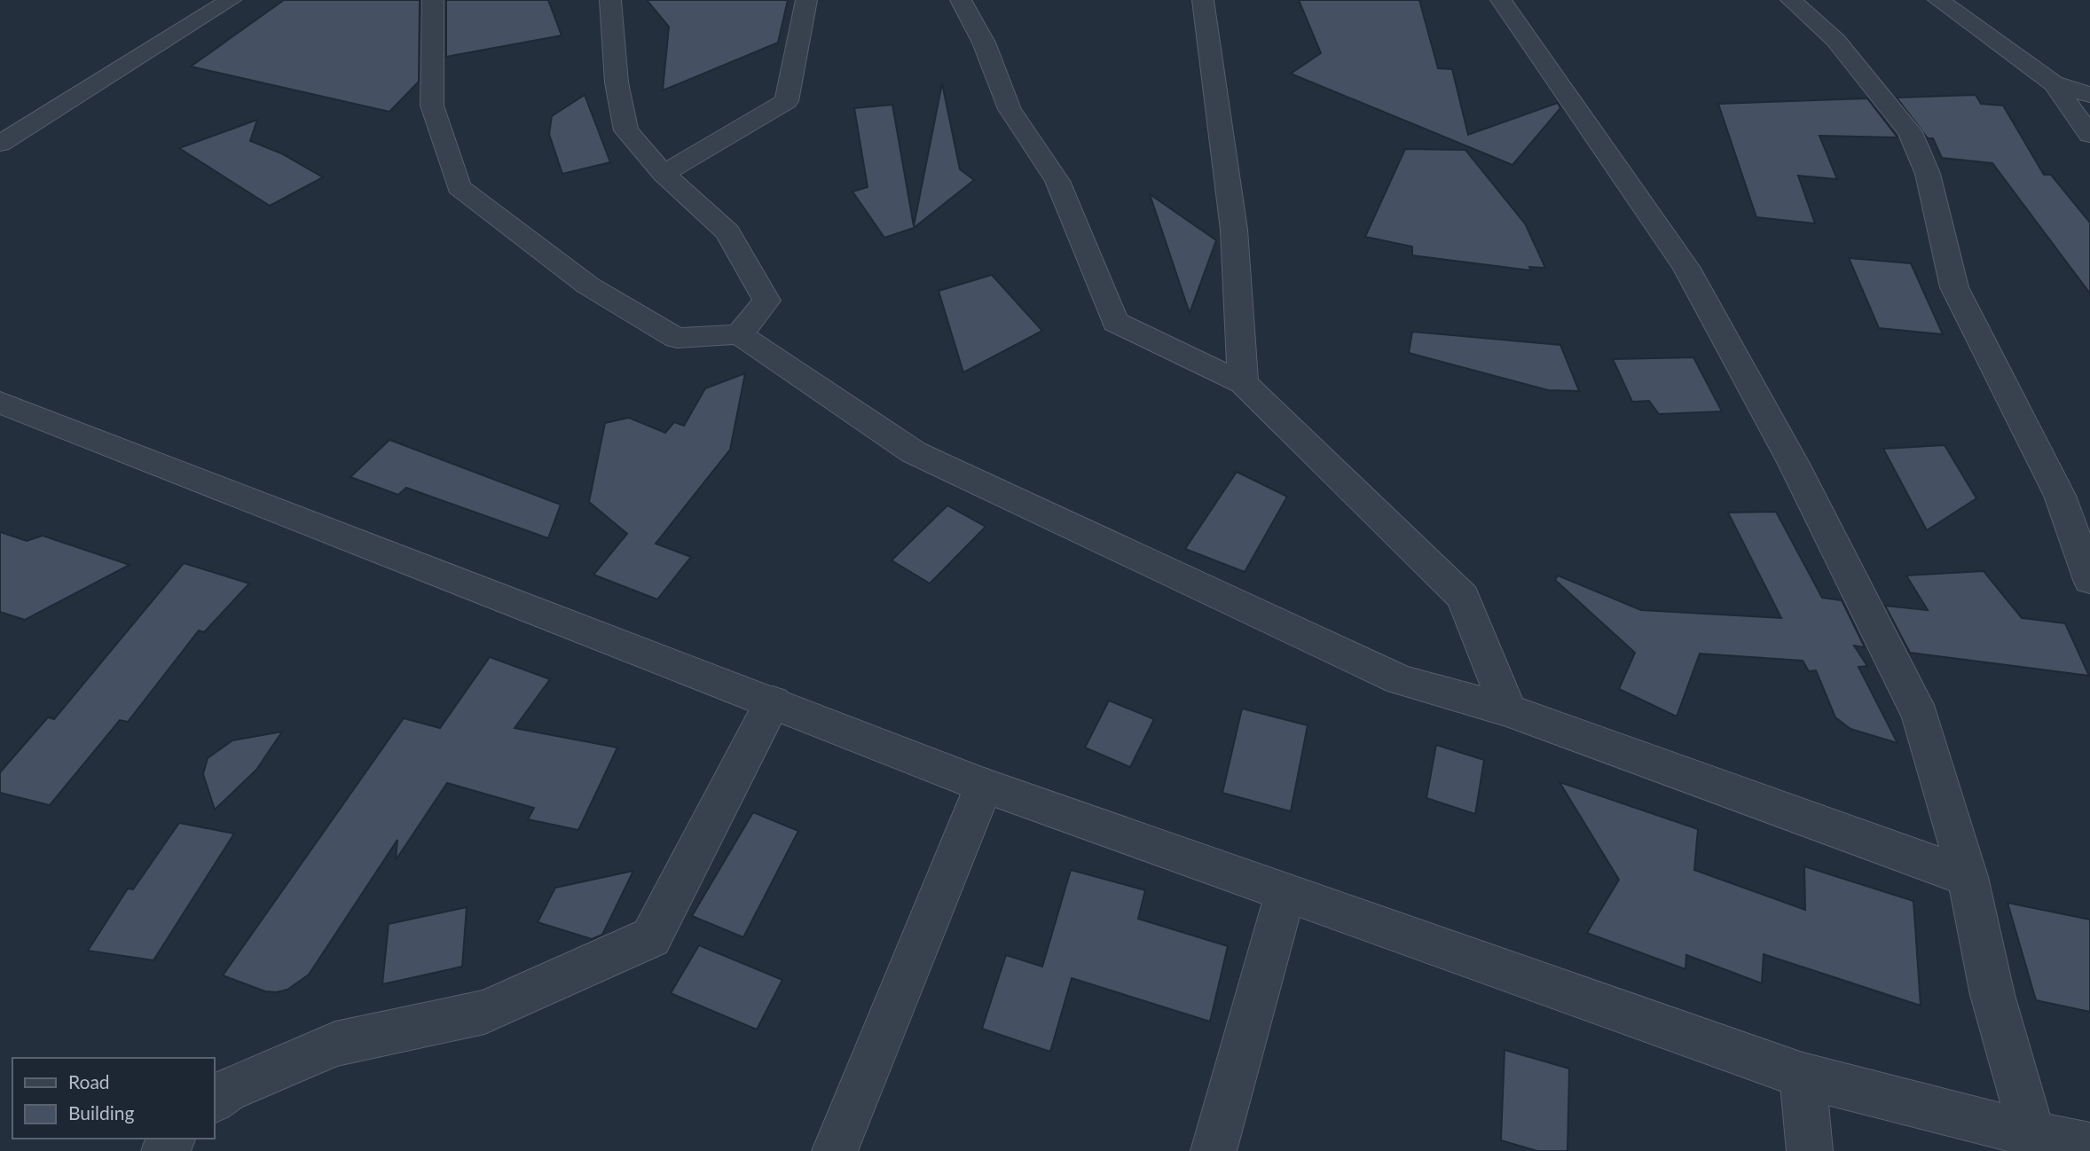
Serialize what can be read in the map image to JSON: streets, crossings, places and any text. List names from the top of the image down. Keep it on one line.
{"legend":["Road","Building"]}
